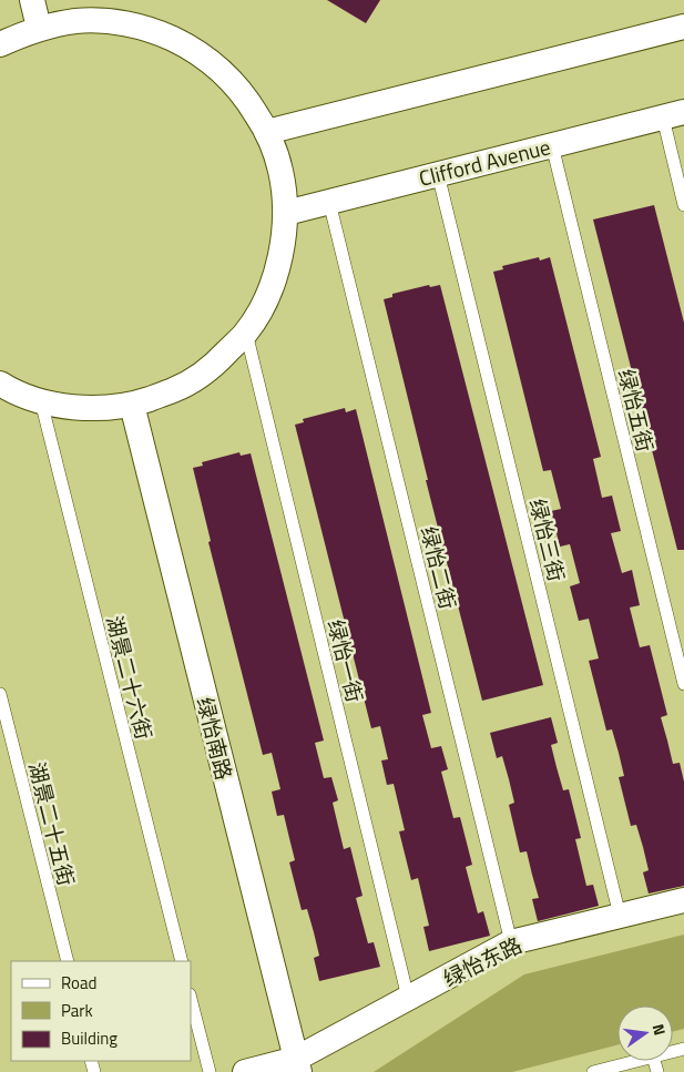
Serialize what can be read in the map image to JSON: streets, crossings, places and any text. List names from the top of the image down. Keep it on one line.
{"streets":{"street":["Clifford Avenue","绿怡南路","绿怡东路"],"lane":["绿怡五街","绿怡三街","绿怡二街","绿怡一街","湖景二十六街","湖景二十五街"]},"crossings":[["Clifford Avenue","绿怡五街"],["Clifford Avenue","绿怡三街"],["Clifford Avenue","绿怡二街"],["绿怡三街","绿怡东路"],["绿怡二街","绿怡东路"],["绿怡一街","绿怡东路"],["绿怡南路","绿怡东路"]],"legend":["Road","Park","Building"],"north":"right"}
